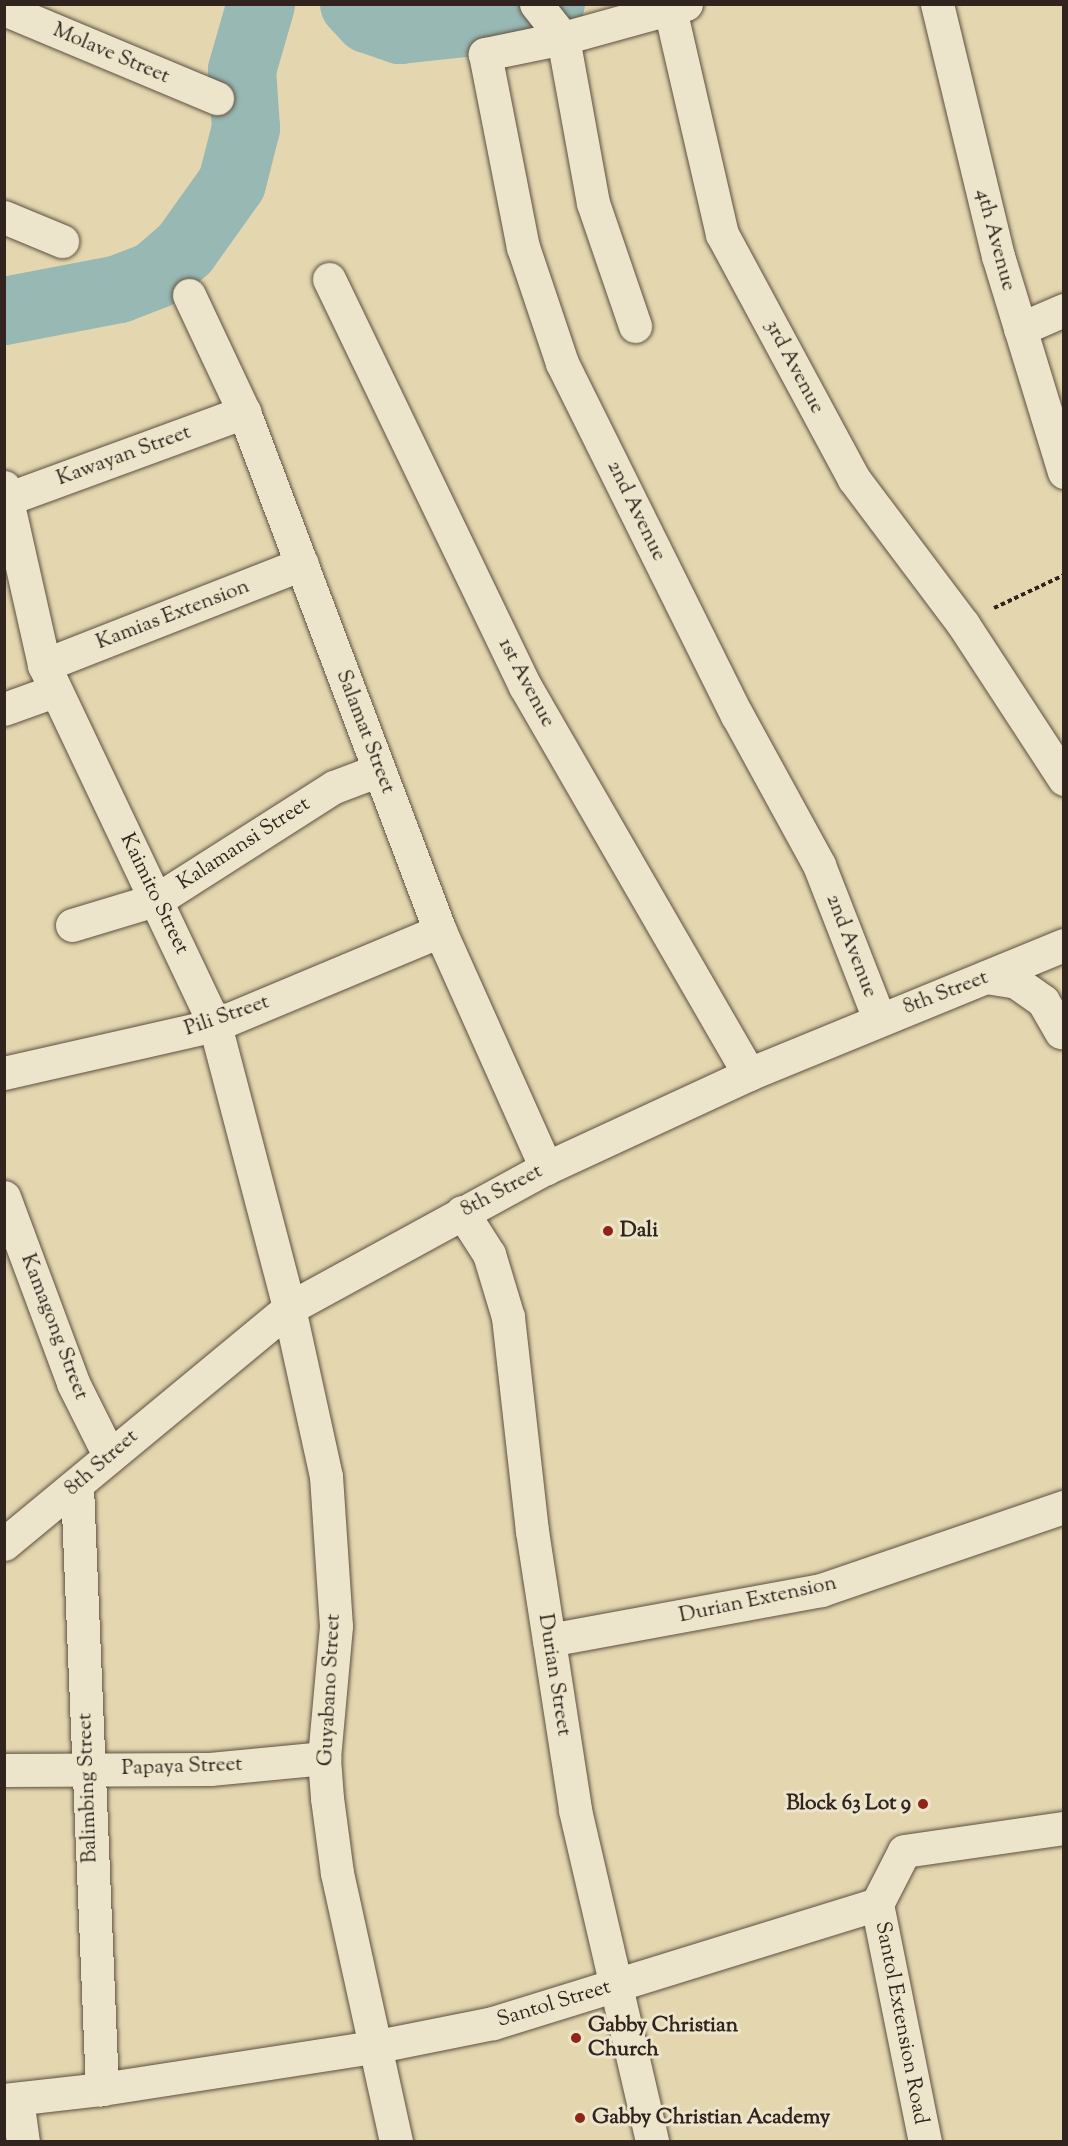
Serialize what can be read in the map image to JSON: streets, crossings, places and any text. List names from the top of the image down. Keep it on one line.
{"streets":{"street":["Molave Street","4th Avenue","3rd Avenue","Kawayan Street","2nd Avenue","Kamias Extension","1st Avenue","Salamat Street","Kalamansi Street","Kaimito Street","8th Street","Pili Street","Kamagong Street","Durian Extension","Durian Street","Guyabano Street","Papaya Street","Balimbing Street","Santol Street","Santol Extension Road"]},"crossings":[["3rd Avenue","2nd Avenue"],["Kawayan Street","Salamat Street"],["Kawayan Street","Kaimito Street"],["2nd Avenue","8th Street"],["Kamias Extension","Salamat Street"],["Kamias Extension","Kaimito Street"],["1st Avenue","8th Street"],["Salamat Street","Kalamansi Street"],["Salamat Street","8th Street"],["Salamat Street","Pili Street"],["Kalamansi Street","Kaimito Street"],["Kaimito Street","8th Street"],["Kaimito Street","Pili Street"],["Kaimito Street","Guyabano Street"],["8th Street","Kamagong Street"],["8th Street","Durian Street"],["8th Street","Guyabano Street"],["8th Street","Balimbing Street"],["Durian Extension","Durian Street"],["Durian Street","Santol Street"],["Guyabano Street","Papaya Street"],["Guyabano Street","Santol Street"],["Papaya Street","Balimbing Street"],["Balimbing Street","Santol Street"],["Santol Street","Santol Extension Road"]],"places":["Dali","Block 63 Lot 9","Gabby Christian Church","Gabby Christian Academy"]}
